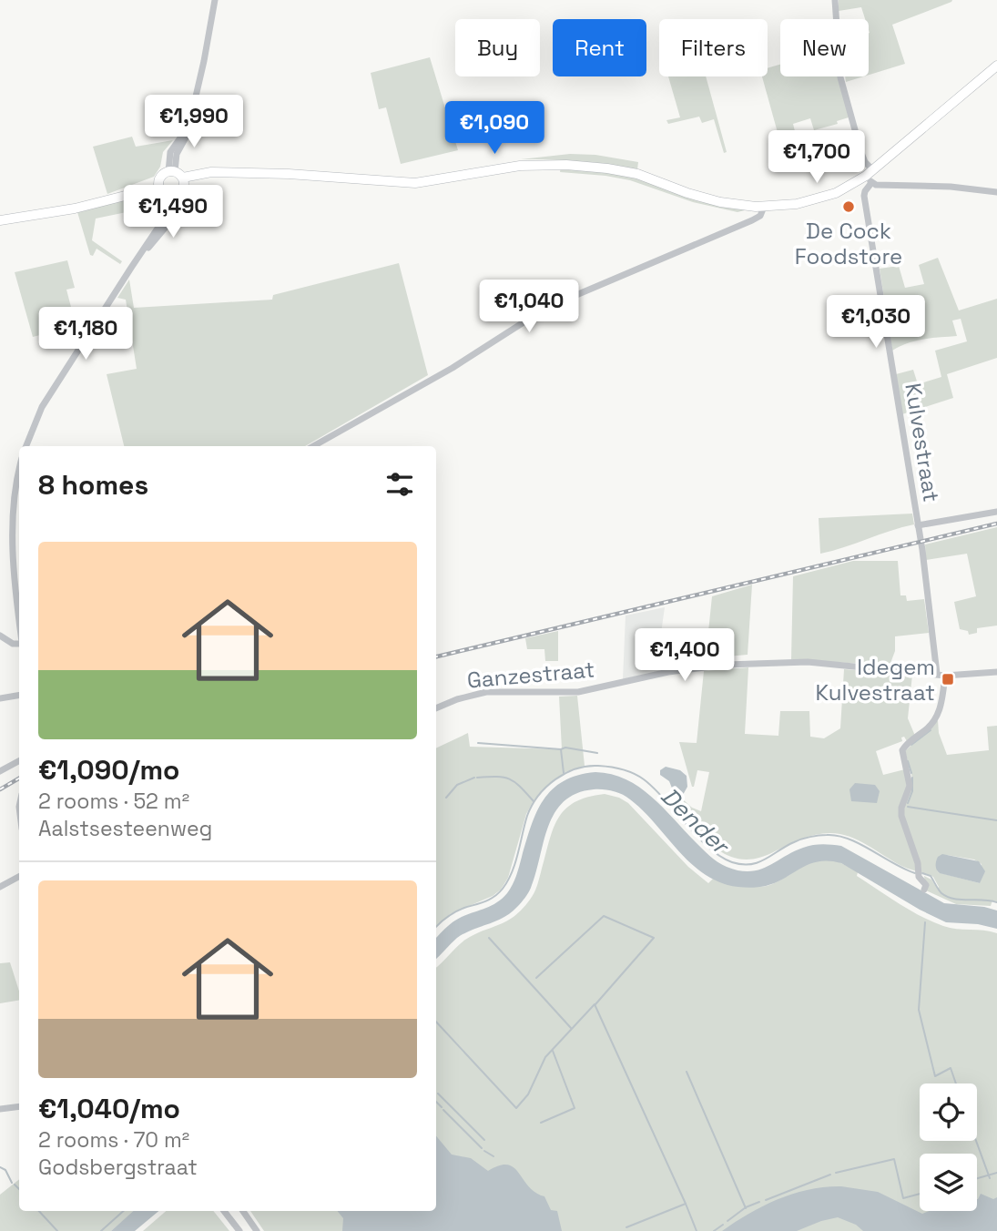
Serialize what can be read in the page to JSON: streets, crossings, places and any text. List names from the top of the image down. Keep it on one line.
{"streets":{"street":["Kulvestraat","Ganzestraat"]},"crossings":[["Kulvestraat","Ganzestraat"]],"water":["Dender"],"places":{"other":["De Cock Foodstore"],"transit":["Idegem Kulvestraat"]},"page":{"chip":["Buy","Rent","Filters","New"],"price":["€1,990","€1,090","€1,700","€1,490","€1,040","€1,030","€1,180","€1,400"],"heading":"8 homes","list":[{"name":"€1,090/mo","note":"2 rooms · 52 m² · Aalstsesteenweg"},{"name":"€1,040/mo","note":"2 rooms · 70 m² · Godsbergstraat"}]}}
